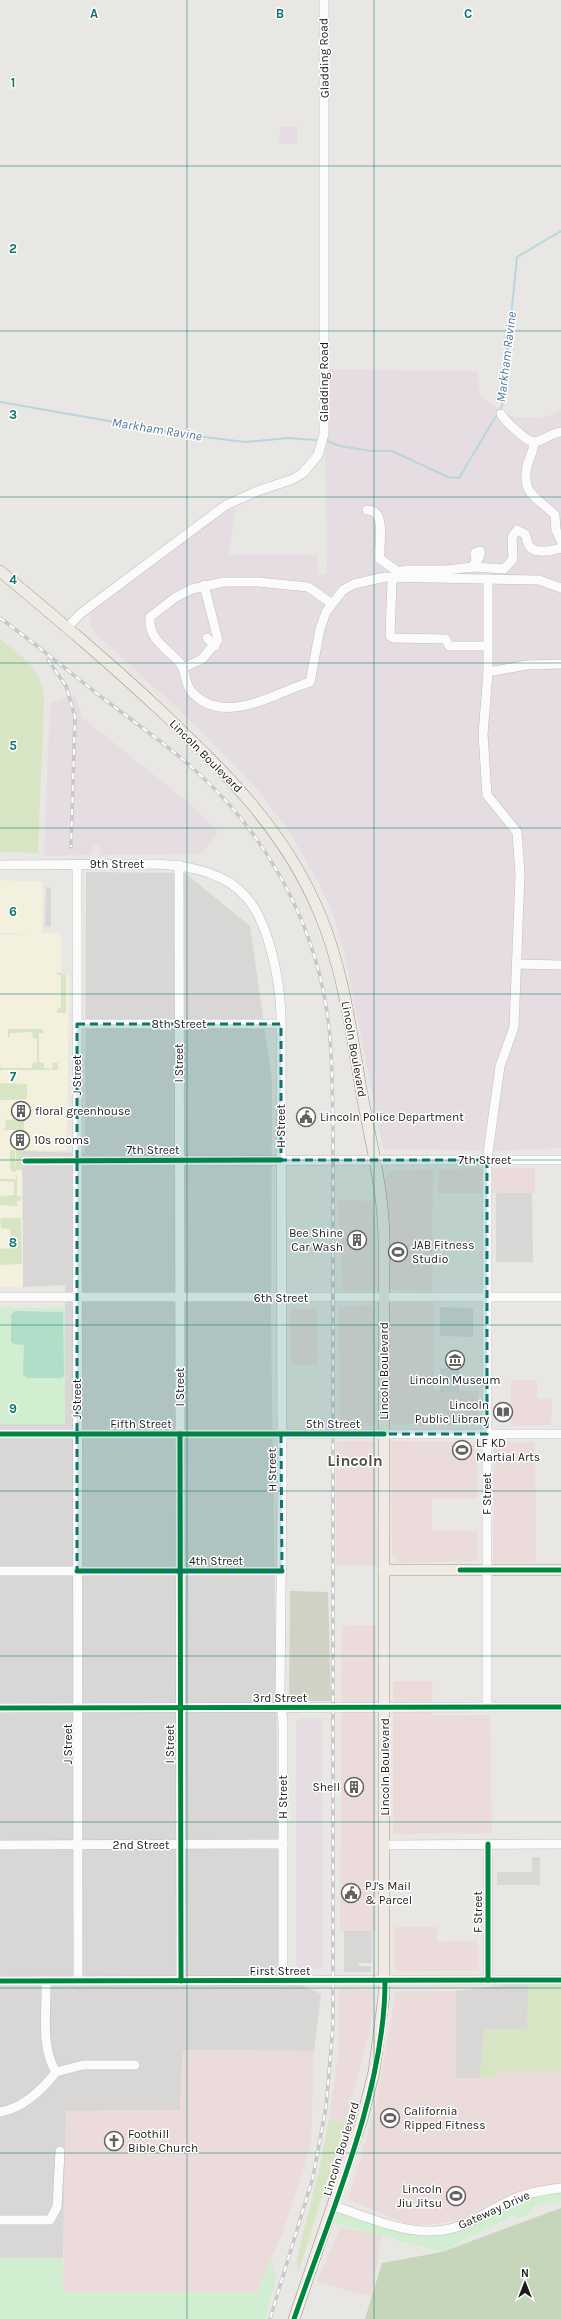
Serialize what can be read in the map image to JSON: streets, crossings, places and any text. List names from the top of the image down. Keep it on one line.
{"streets":{"main road":["Lincoln Boulevard"],"street":["Gladding Road","9th Street","8th Street","I Street","J Street","H Street","7th Street","6th Street","Fifth Street","5th Street","F Street","4th Street","3rd Street","2nd Street","First Street","Gateway Drive"]},"crossings":[["Gladding Road","Lincoln Boulevard"],["Lincoln Boulevard","7th Street"],["Lincoln Boulevard","6th Street"],["Lincoln Boulevard","5th Street"],["Lincoln Boulevard","3rd Street"],["Lincoln Boulevard","First Street"],["Lincoln Boulevard","Gateway Drive"],["9th Street","I Street"],["9th Street","J Street"],["9th Street","H Street"],["8th Street","I Street"],["8th Street","J Street"],["8th Street","H Street"],["I Street","7th Street"],["I Street","6th Street"],["I Street","Fifth Street"],["I Street","4th Street"],["I Street","3rd Street"],["I Street","2nd Street"],["I Street","First Street"],["J Street","7th Street"],["J Street","6th Street"],["J Street","Fifth Street"],["J Street","4th Street"],["J Street","3rd Street"],["J Street","2nd Street"],["J Street","First Street"],["H Street","7th Street"],["H Street","6th Street"],["H Street","Fifth Street"],["H Street","5th Street"],["H Street","4th Street"],["H Street","3rd Street"],["H Street","2nd Street"],["H Street","First Street"],["7th Street","F Street"],["6th Street","F Street"],["Fifth Street","5th Street"],["5th Street","F Street"],["F Street","3rd Street"],["F Street","First Street"]],"districts":["Lincoln"],"water":["Markham Ravine"],"places":{"building":["floral greenhouse","10s rooms","Bee Shine Car Wash","Shell"],"public building":["Lincoln Police Department","PJ's Mail & Parcel"],"sports":["JAB Fitness Studio","LF KD Martial Arts","California Ripped Fitness","Lincoln Jiu Jitsu"],"museum":["Lincoln Museum"],"library":["Lincoln Public Library"],"church":["Foothill Bible Church"]},"north":"top","grid":{"columns":["A","B","C"],"rows":["1","2","3","4","5","6","7","8","9"]}}
